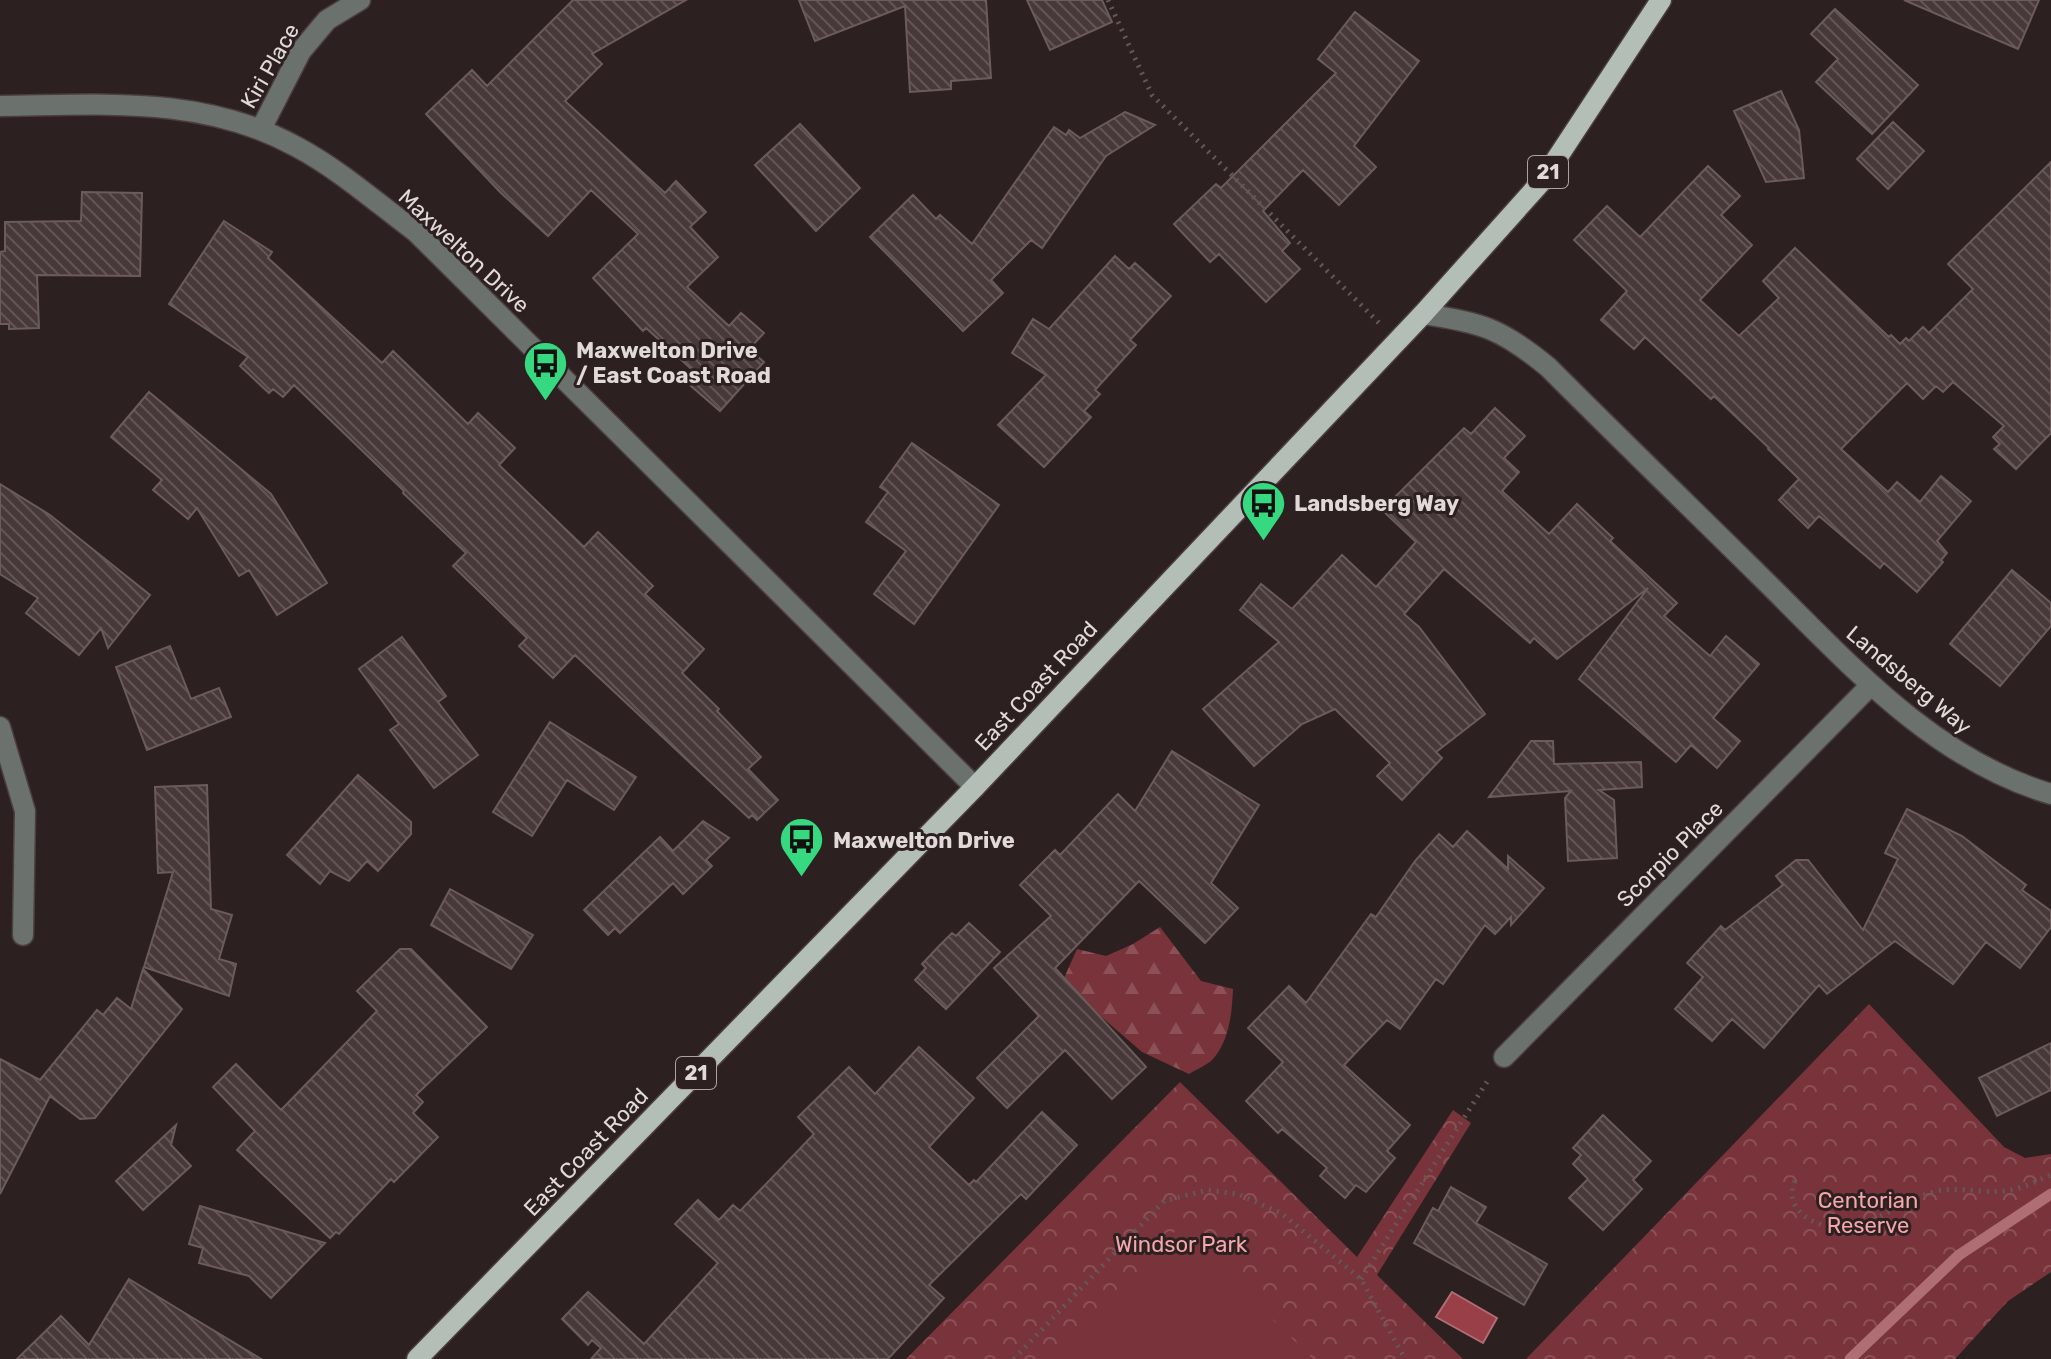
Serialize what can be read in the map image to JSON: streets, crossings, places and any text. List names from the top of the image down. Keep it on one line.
{"streets":{"main road":["21","East Coast Road"],"street":["Kiri Place","Maxwelton Drive","Landsberg Way","Scorpio Place"]},"crossings":[["Kiri Place","Maxwelton Drive"],["Maxwelton Drive","East Coast Road"],["Landsberg Way","East Coast Road"],["Landsberg Way","Scorpio Place"]],"parks":["Centorian Reserve","Windsor Park"],"places":{"bus stop":["Maxwelton Drive / East Coast Road","Landsberg Way","Maxwelton Drive"]}}
